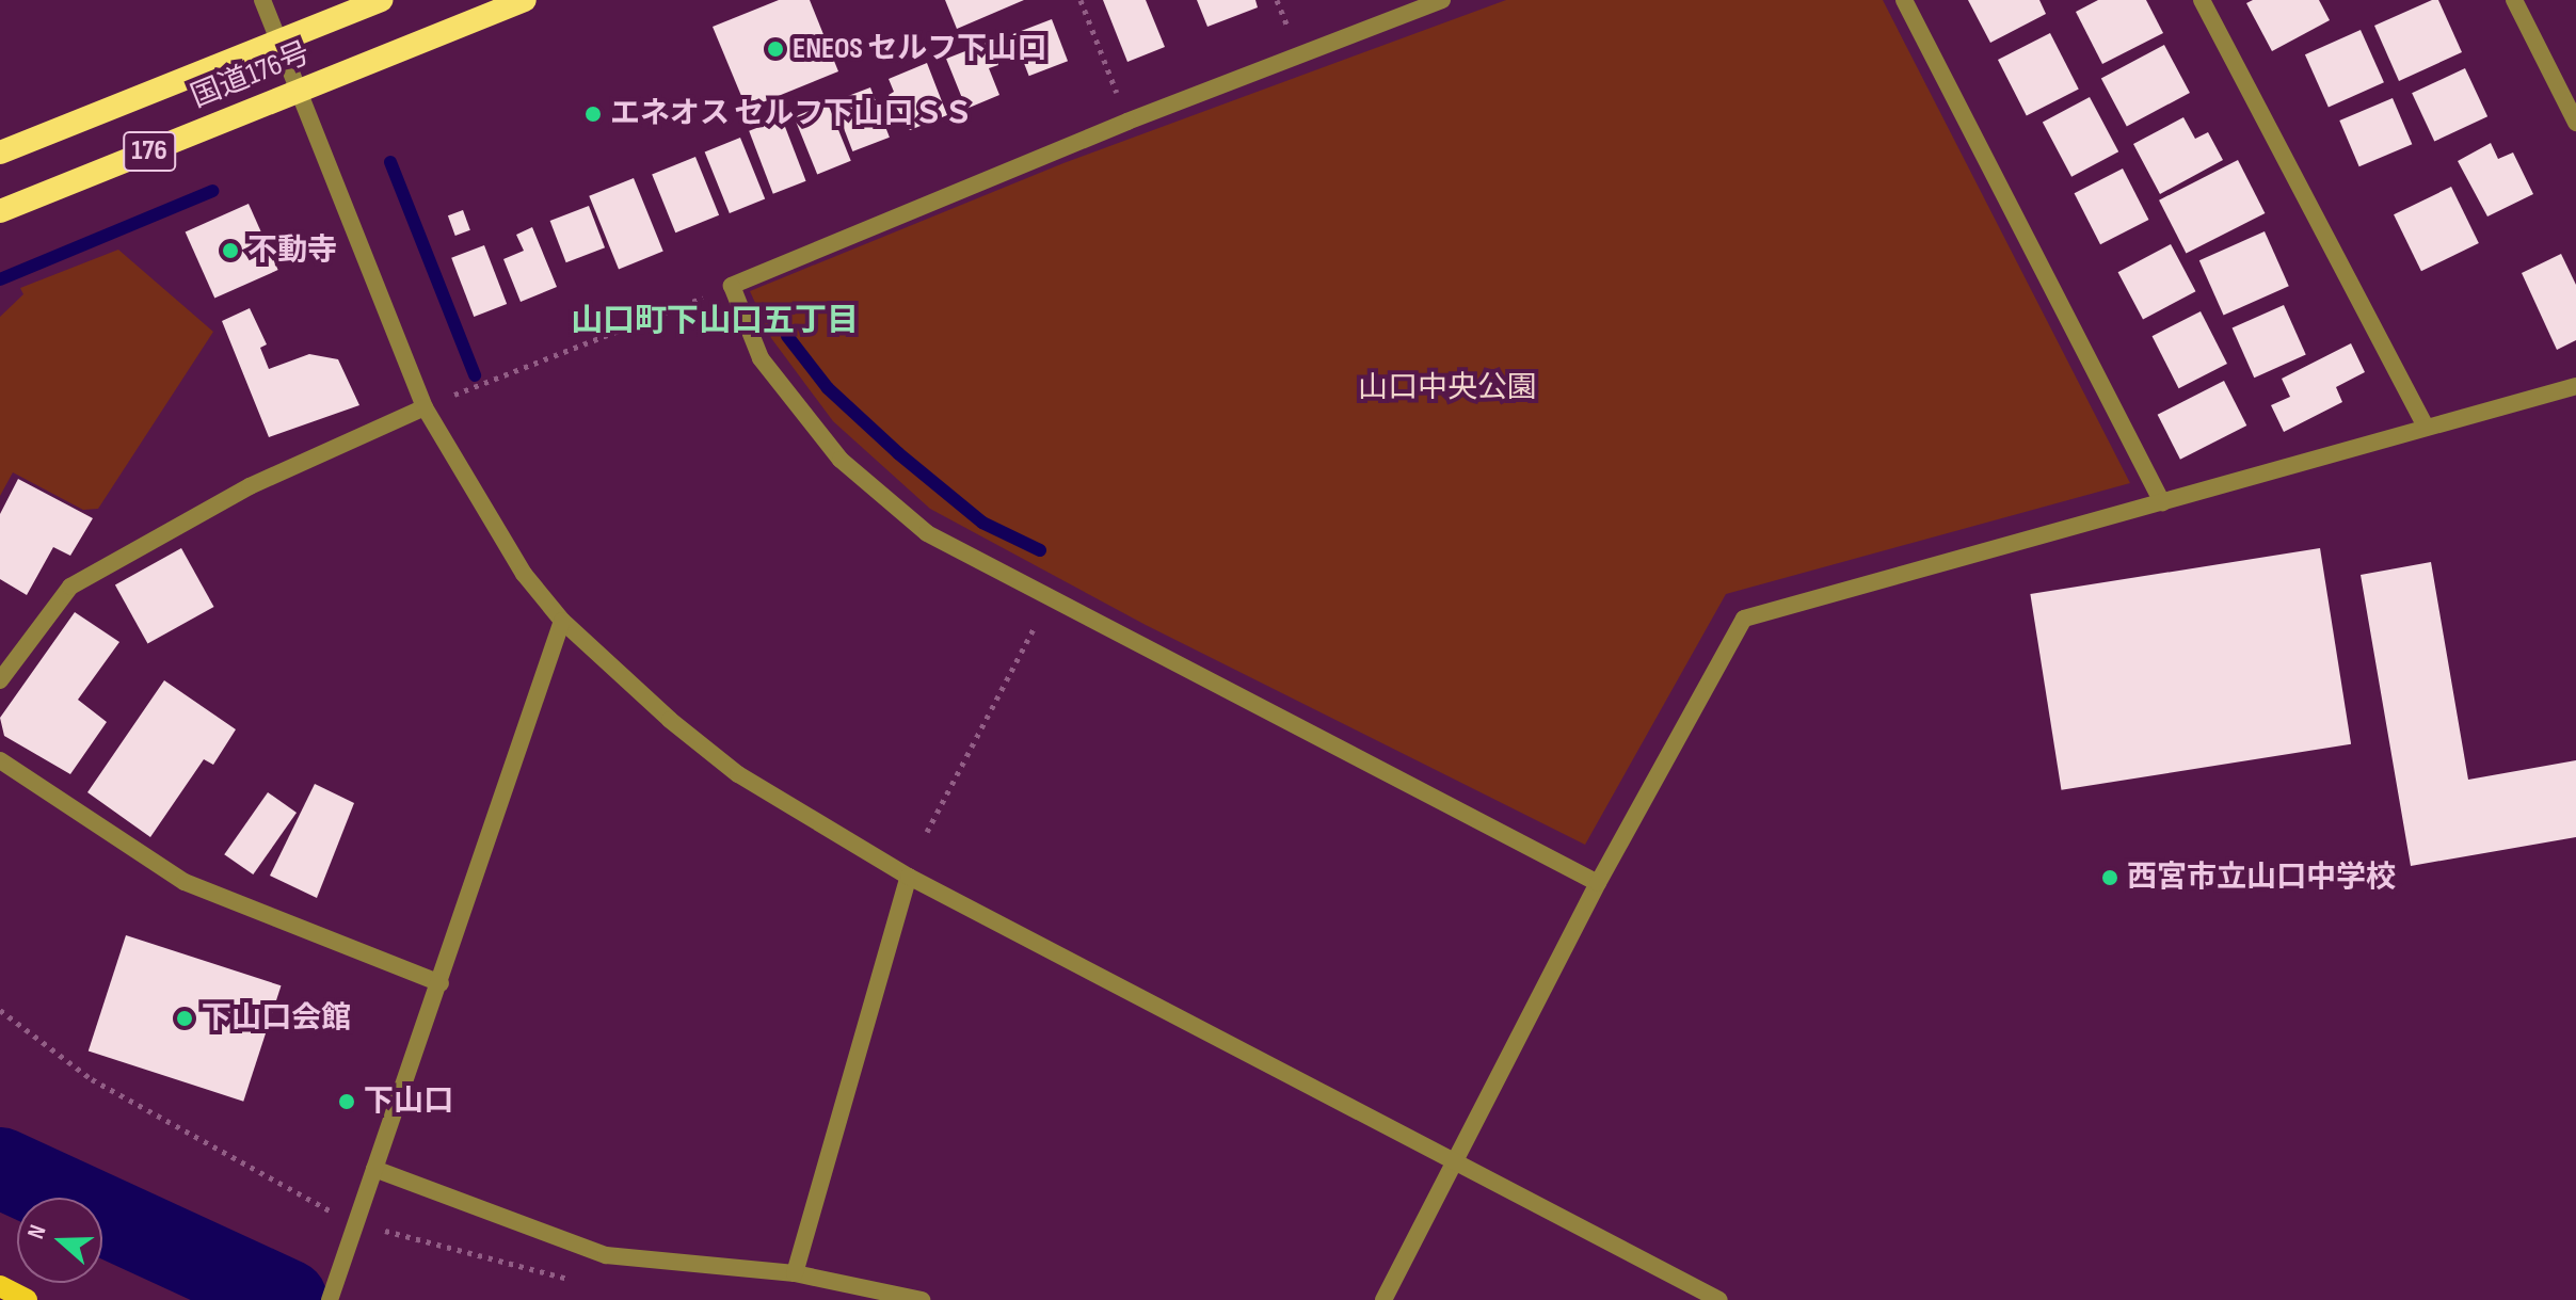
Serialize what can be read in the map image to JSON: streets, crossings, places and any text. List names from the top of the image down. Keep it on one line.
{"streets":{"highway":["国道176号","176"]},"districts":["山口町下山口五丁目"],"parks":["山口中央公園"],"places":["ENEOS セルフ下山口","エネオス セルフ下山口ＳＳ","不動寺","西宮市立山口中学校","下山口会館","下山口"],"north":"left"}
